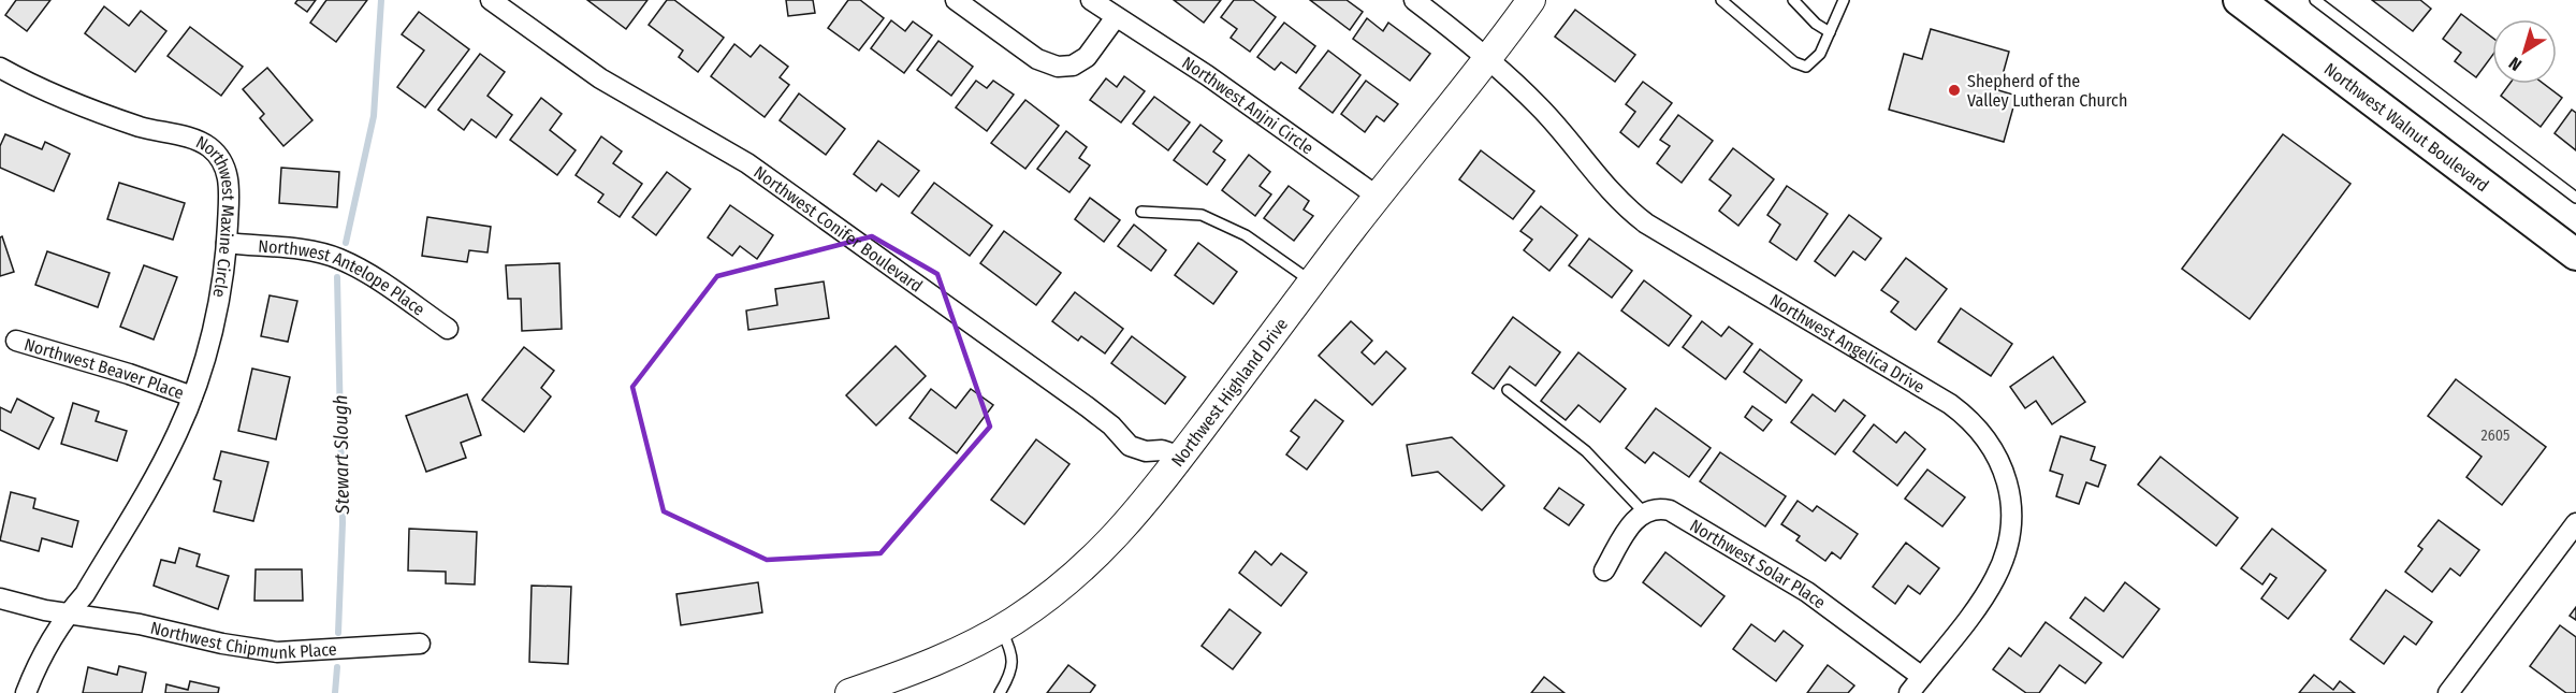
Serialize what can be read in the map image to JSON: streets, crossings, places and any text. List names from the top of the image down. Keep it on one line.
{"streets":{"main road":["Northwest Walnut Boulevard","Northwest Highland Drive"],"street":["Northwest Anjni Circle","Northwest Maxine Circle","Northwest Conifer Boulevard","Northwest Antelope Place","Northwest Angelica Drive","Northwest Beaver Place","Northwest Solar Place","Northwest Chipmunk Place"]},"crossings":[["Northwest Anjni Circle","Northwest Highland Drive"],["Northwest Maxine Circle","Northwest Antelope Place"],["Northwest Maxine Circle","Northwest Beaver Place"],["Northwest Maxine Circle","Northwest Chipmunk Place"],["Northwest Conifer Boulevard","Northwest Highland Drive"],["Northwest Angelica Drive","Northwest Highland Drive"],["Northwest Angelica Drive","Northwest Solar Place"]],"water":["Stewart Slough"],"places":["Shepherd of the Valley Lutheran Church"],"house_numbers":["2605"],"north":"bottom left"}
